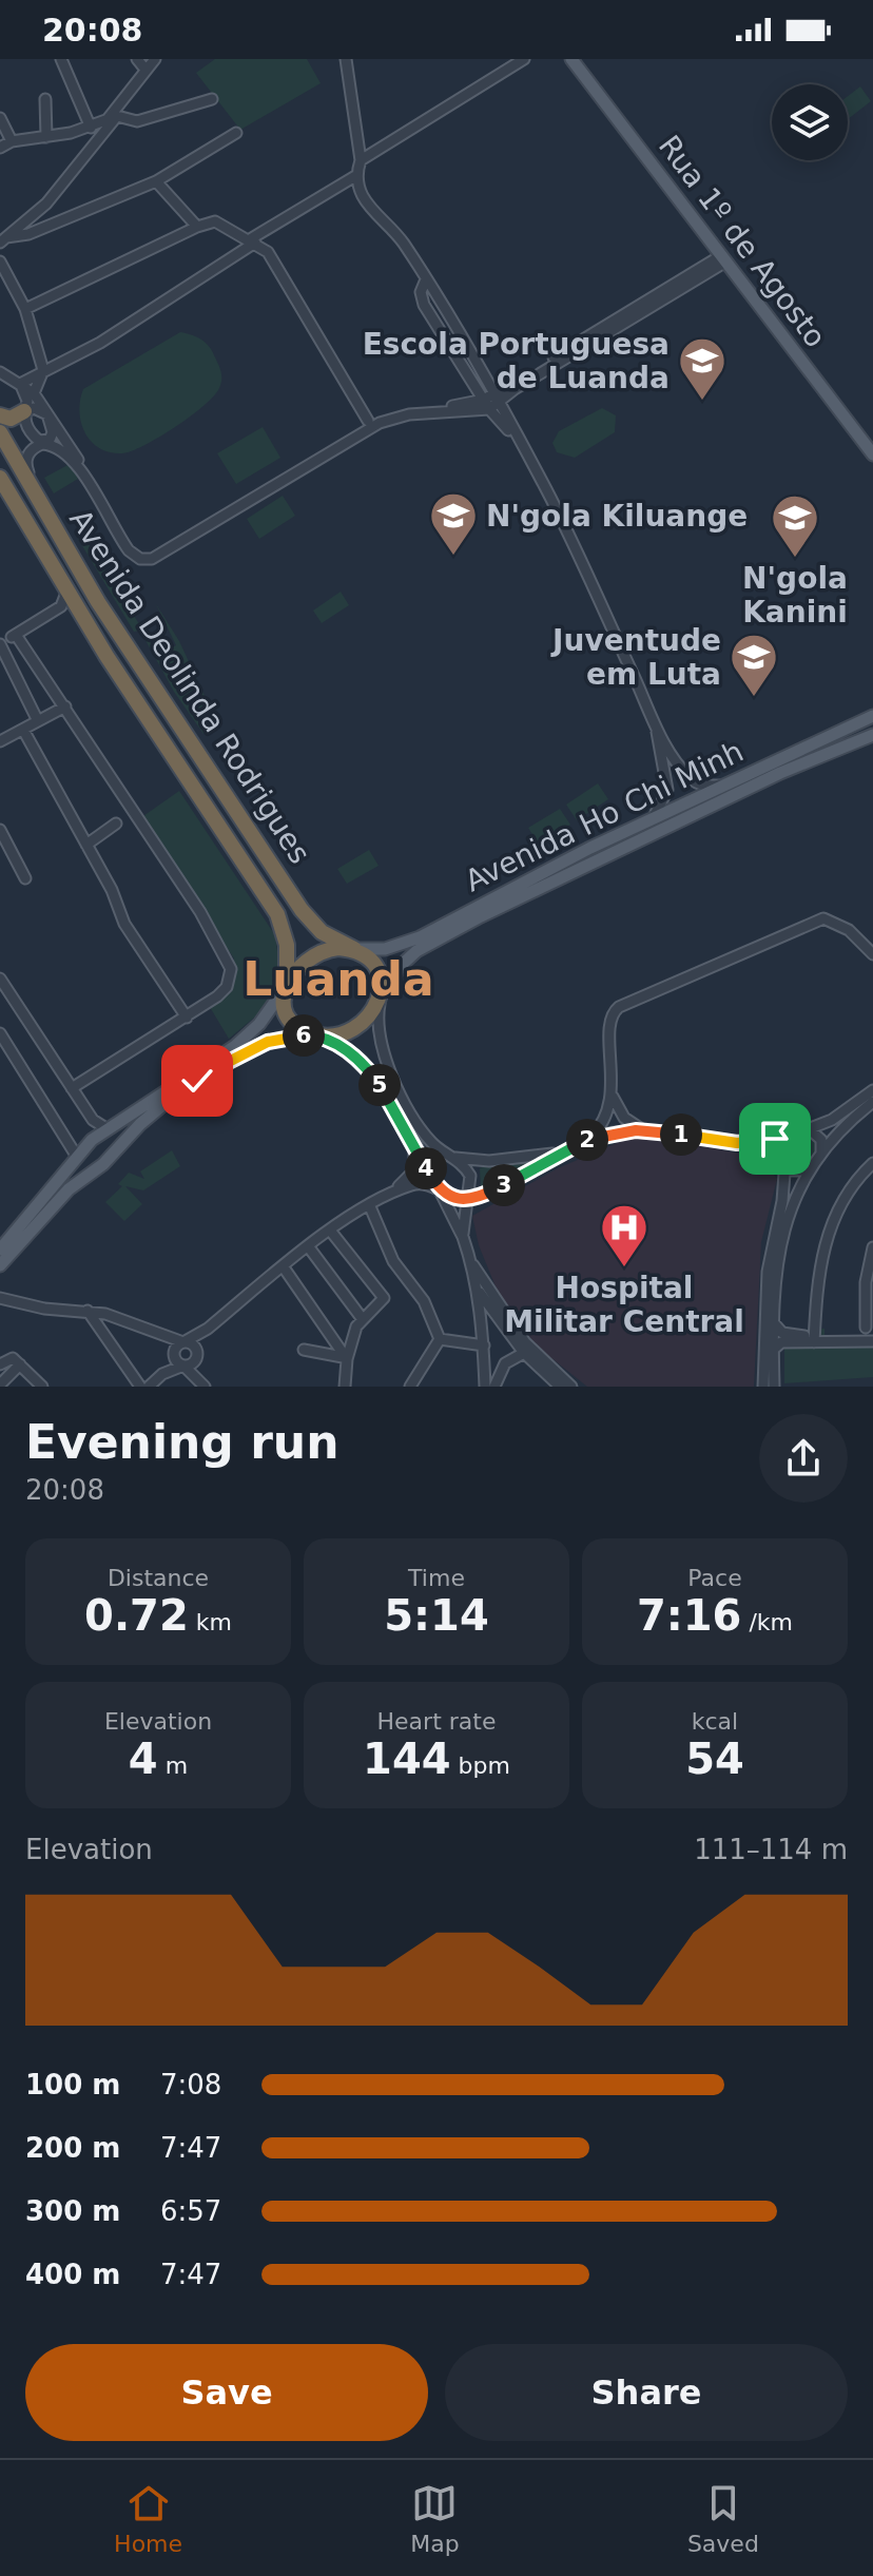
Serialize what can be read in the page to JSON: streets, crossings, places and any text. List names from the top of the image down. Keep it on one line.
{"streets":{"highway":["Avenida Deolinda Rodrigues"],"main road":["Rua 1º de Agosto","Avenida Ho Chi Minh"]},"crossings":[["Avenida Deolinda Rodrigues","Avenida Ho Chi Minh"]],"districts":["Luanda"],"places":{"school or university":["Escola Portuguesa de Luanda","N'gola Kiluange","N'gola Kanini","Juventude em Luta"],"hospital":["Hospital Militar Central"]},"page":{"status":"20:08","pins":["6","5","1","2","4","3"],"heading":["Evening run","20:08"],"stats":[["Distance","0.72 km"],["Time","5:14"],["Pace","7:16 /km"],["Elevation","4 m"],["Heart rate","144 bpm"],["kcal","54"]],"chart":["Elevation","111–114 m"],"list":[{"name":"100 m","note":"7:08"},{"name":"200 m","note":"7:47"},{"name":"300 m","note":"6:57"},{"name":"400 m","note":"7:47"}],"buttons":["Save","Share"],"tabs":["Home","Map","Saved"]}}
